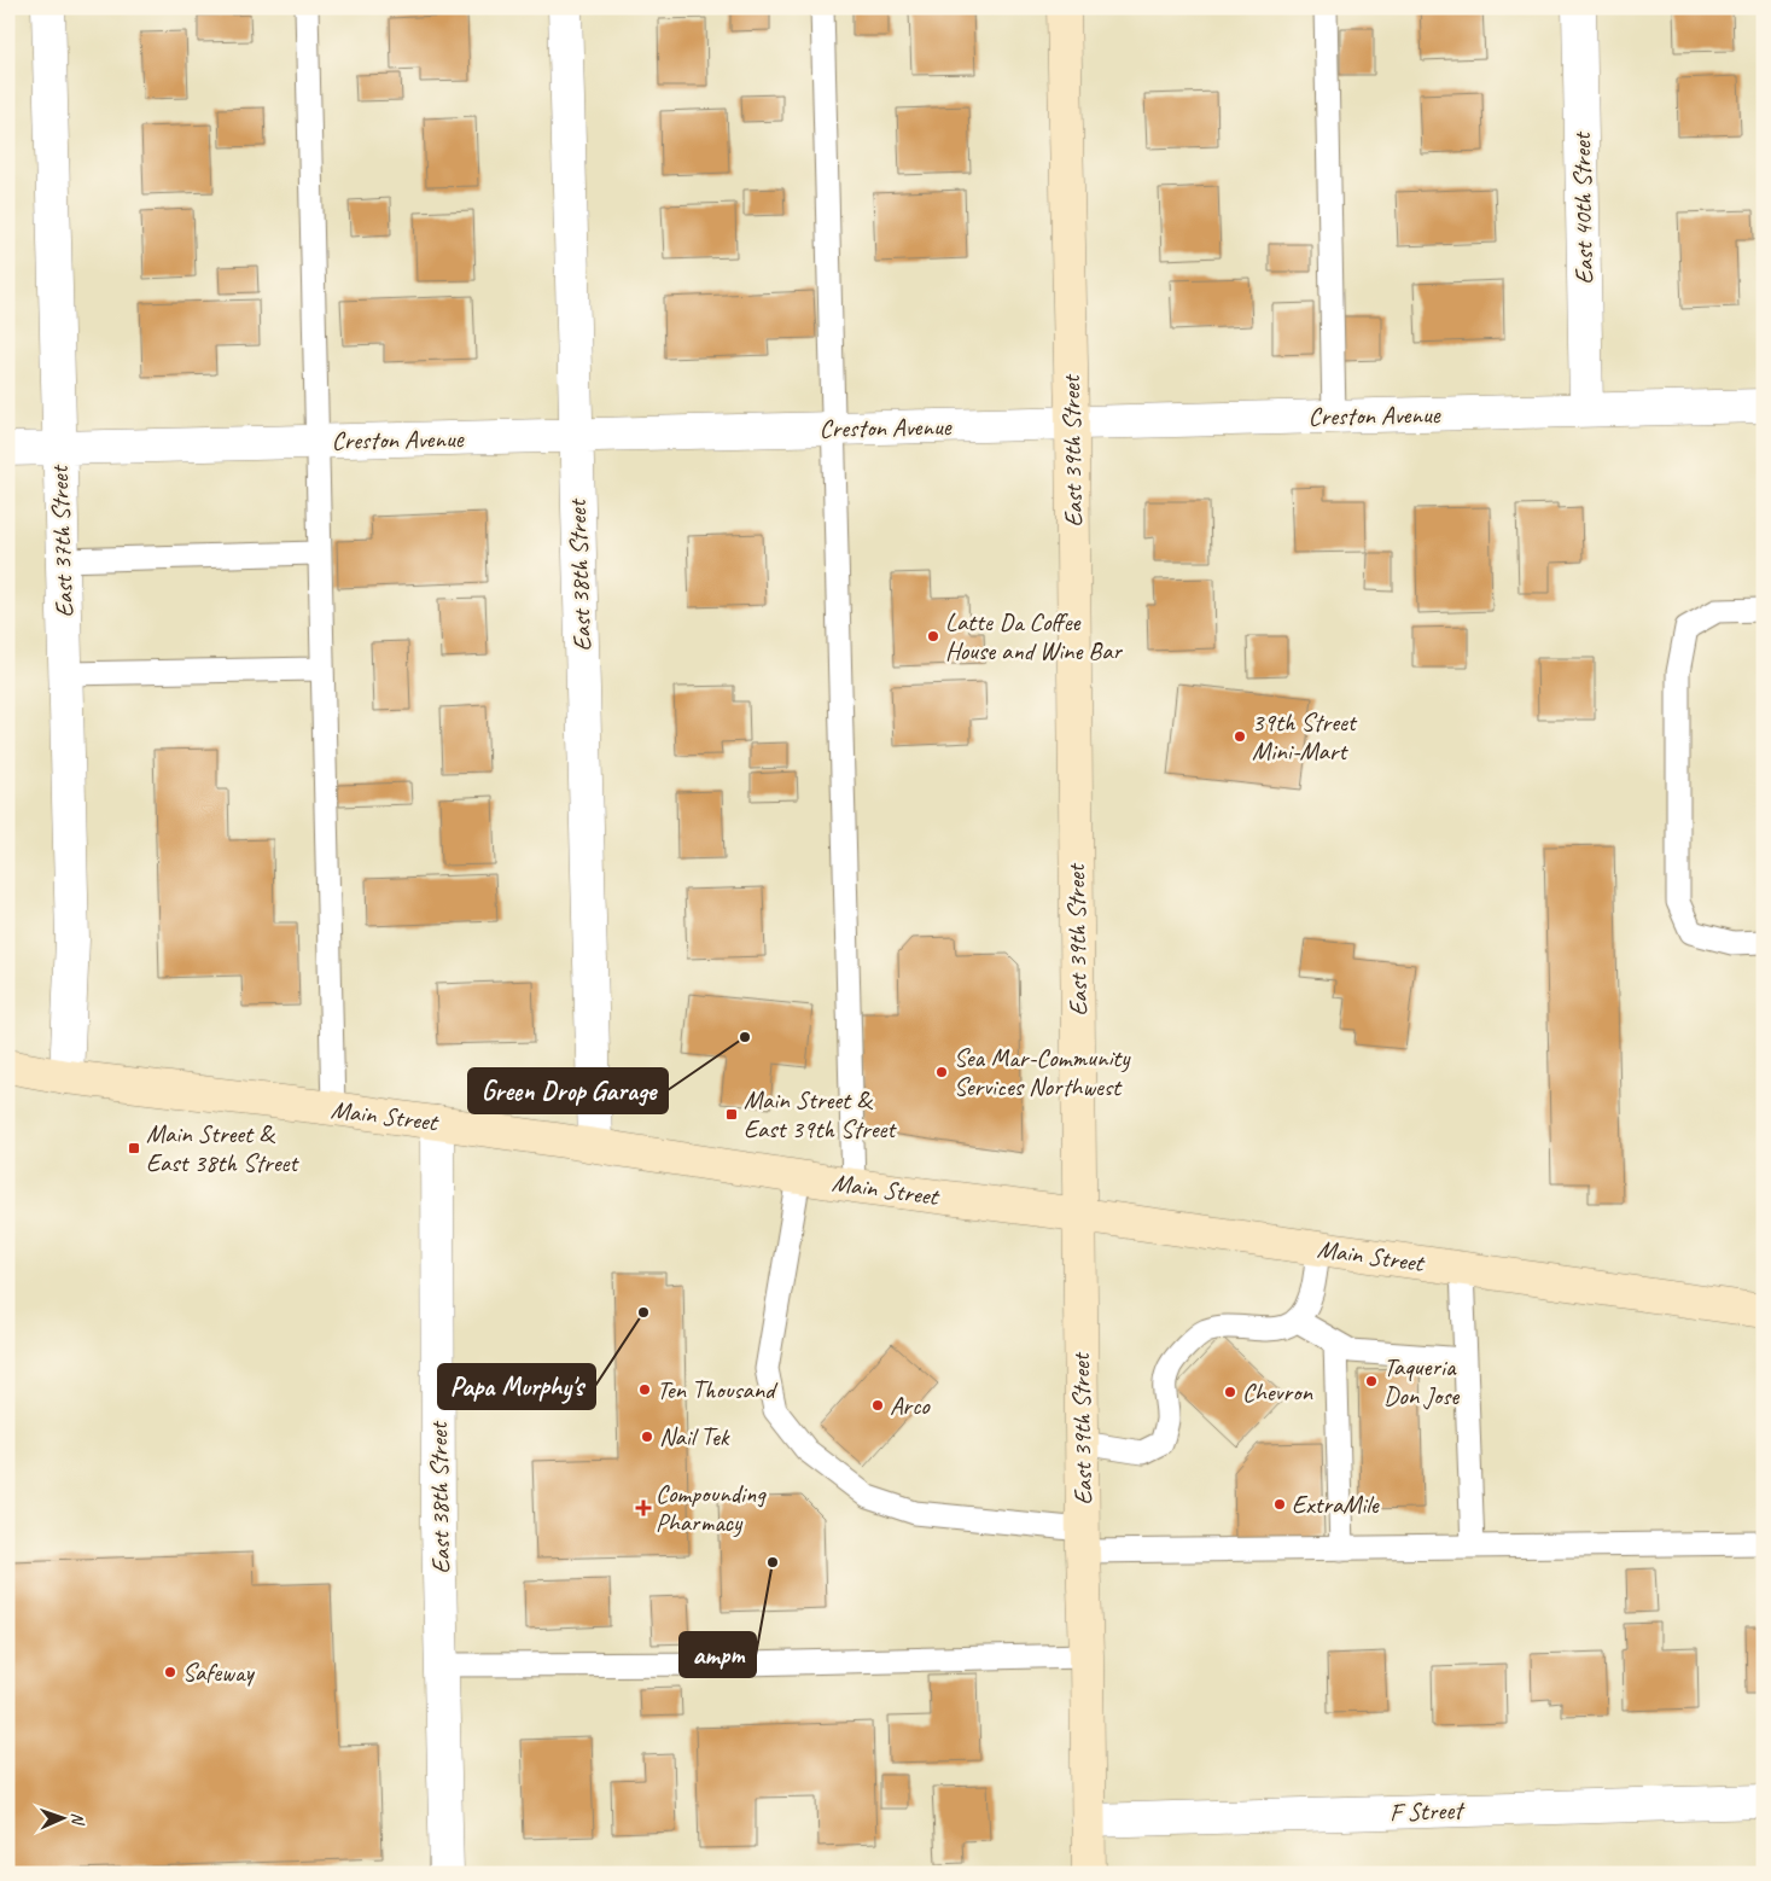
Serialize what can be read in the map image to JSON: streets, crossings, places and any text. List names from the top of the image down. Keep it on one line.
{"streets":{"main road":["East 39th Street","Main Street"],"street":["East 40th Street","Creston Avenue","East 37th Street","East 38th Street","F Street"]},"crossings":[["East 40th Street","Creston Avenue"],["Creston Avenue","East 39th Street"],["Creston Avenue","East 37th Street"],["Creston Avenue","East 38th Street"],["East 39th Street","Main Street"],["East 39th Street","F Street"],["East 37th Street","Main Street"],["East 38th Street","Main Street"]],"places":{"other":["Latte Da Coffee House and Wine Bar","39th Street Mini-Mart","Green Drop Garage","Sea Mar-Community Services Northwest","Papa Murphy's","Taqueria Don Jose","Ten Thousand","Chevron","Arco","Nail Tek","ExtraMile","ampm","Safeway"],"transit":["Main Street & East 39th Street","Main Street & East 38th Street"],"health":["Compounding Pharmacy"]},"north":"right"}
